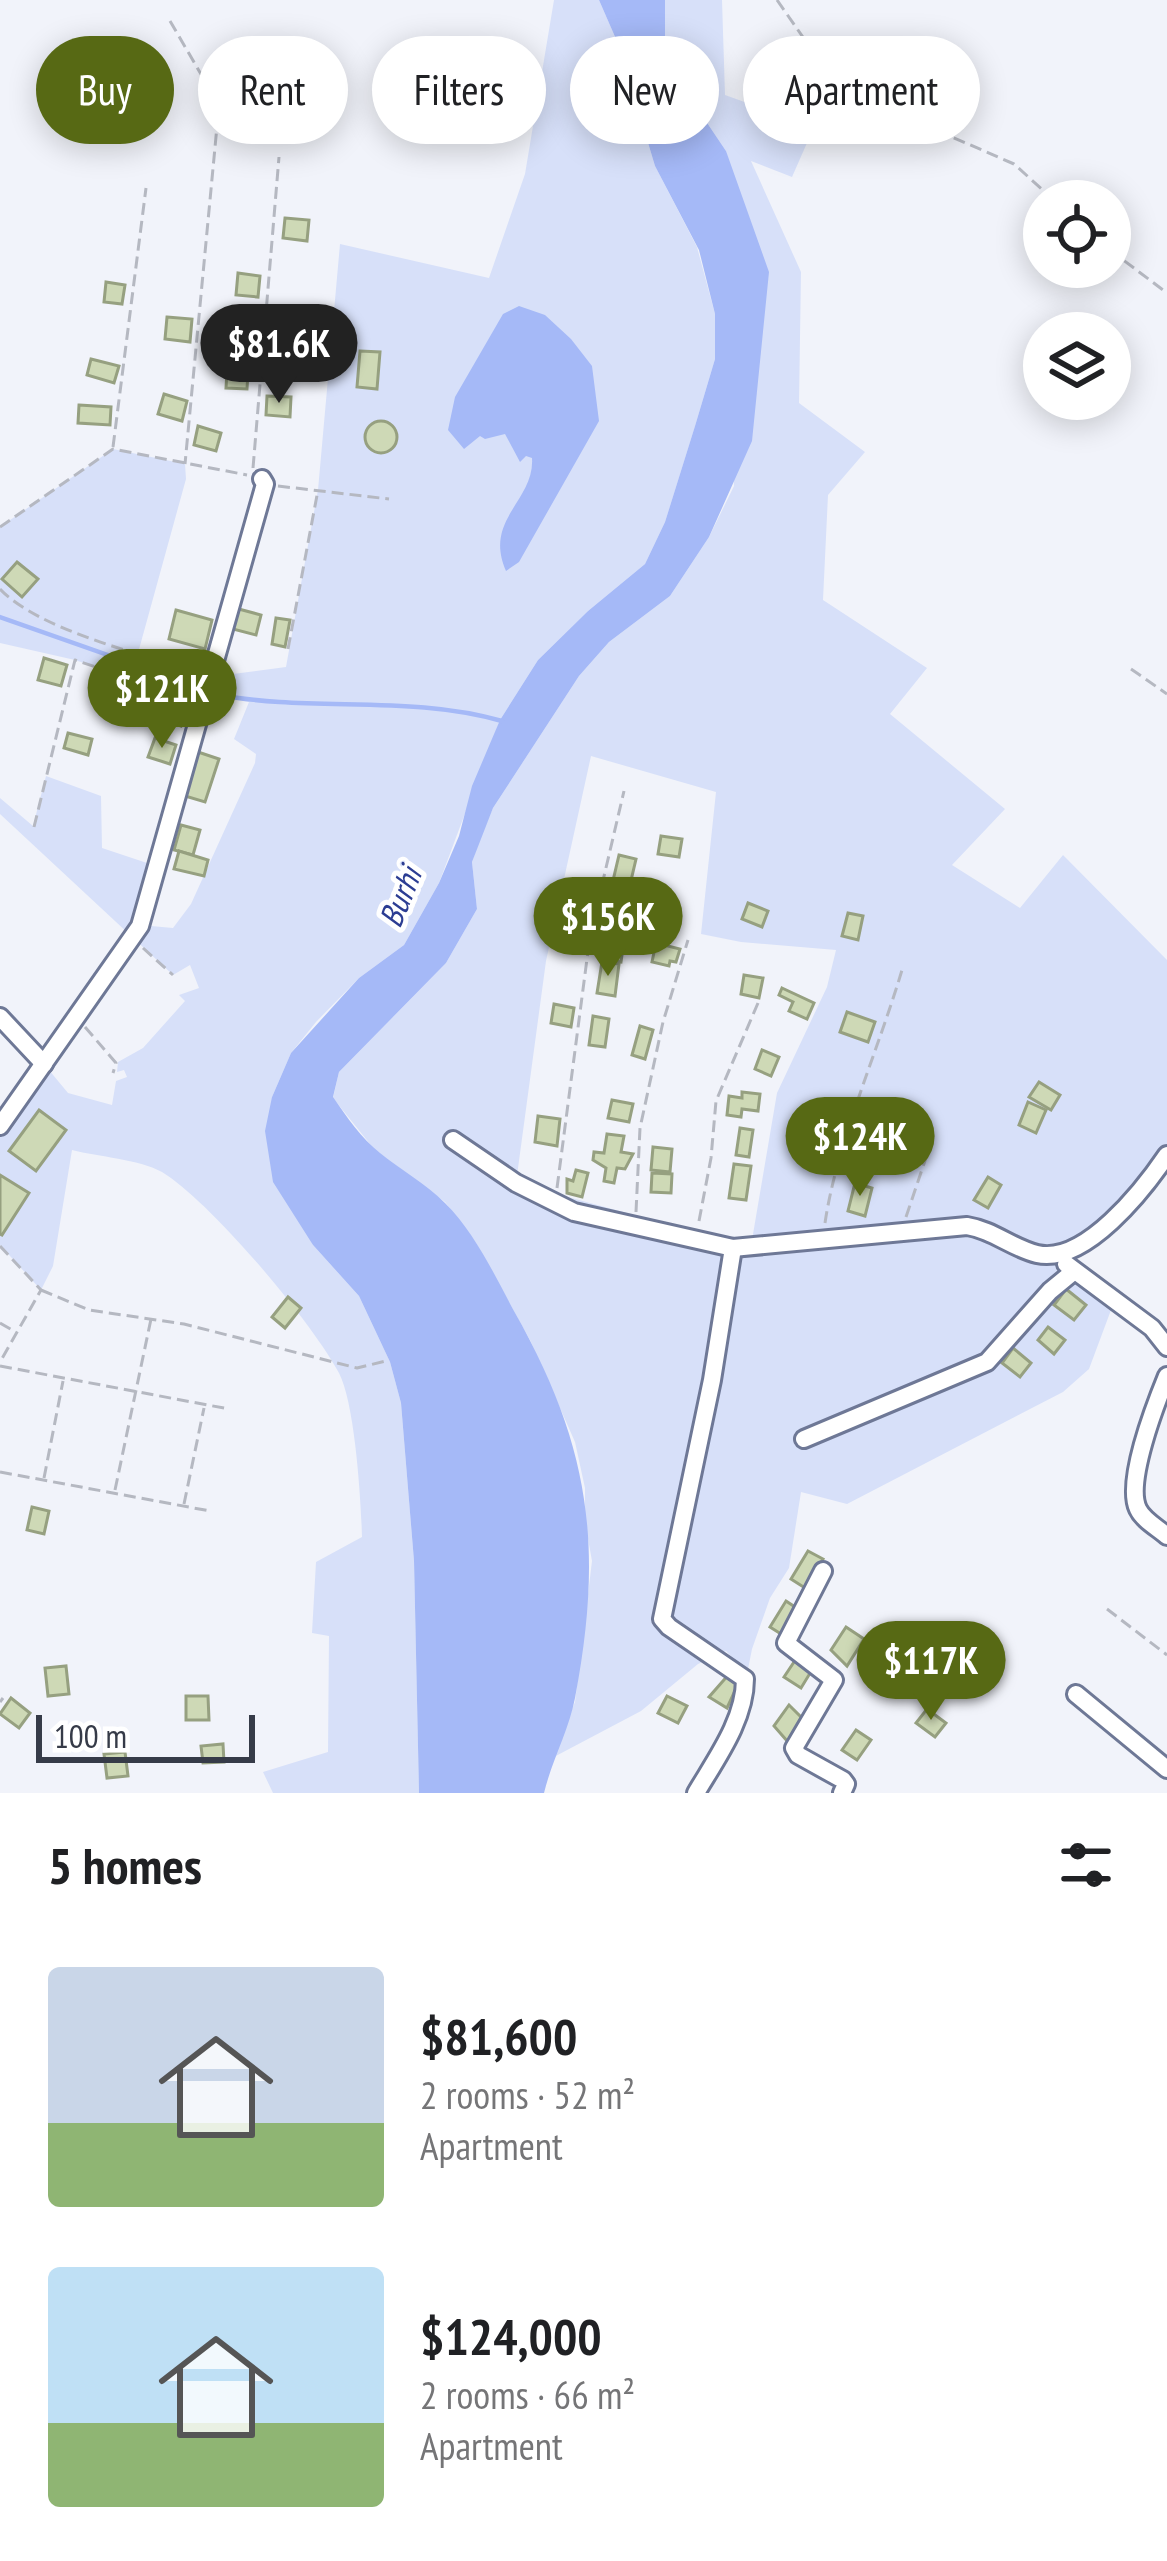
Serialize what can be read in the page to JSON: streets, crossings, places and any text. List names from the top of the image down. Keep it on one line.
{"water":["Burhi"],"scale_bar":"100 m","page":{"chip":["Buy","Rent","Filters","New","Apartment"],"price":["$81.6K","$121K","$156K","$124K","$117K"],"scale":"100 m","heading":"5 homes","list":[{"name":"$81,600","note":"2 rooms · 52 m² · Apartment"},{"name":"$124,000","note":"2 rooms · 66 m² · Apartment"}]}}
